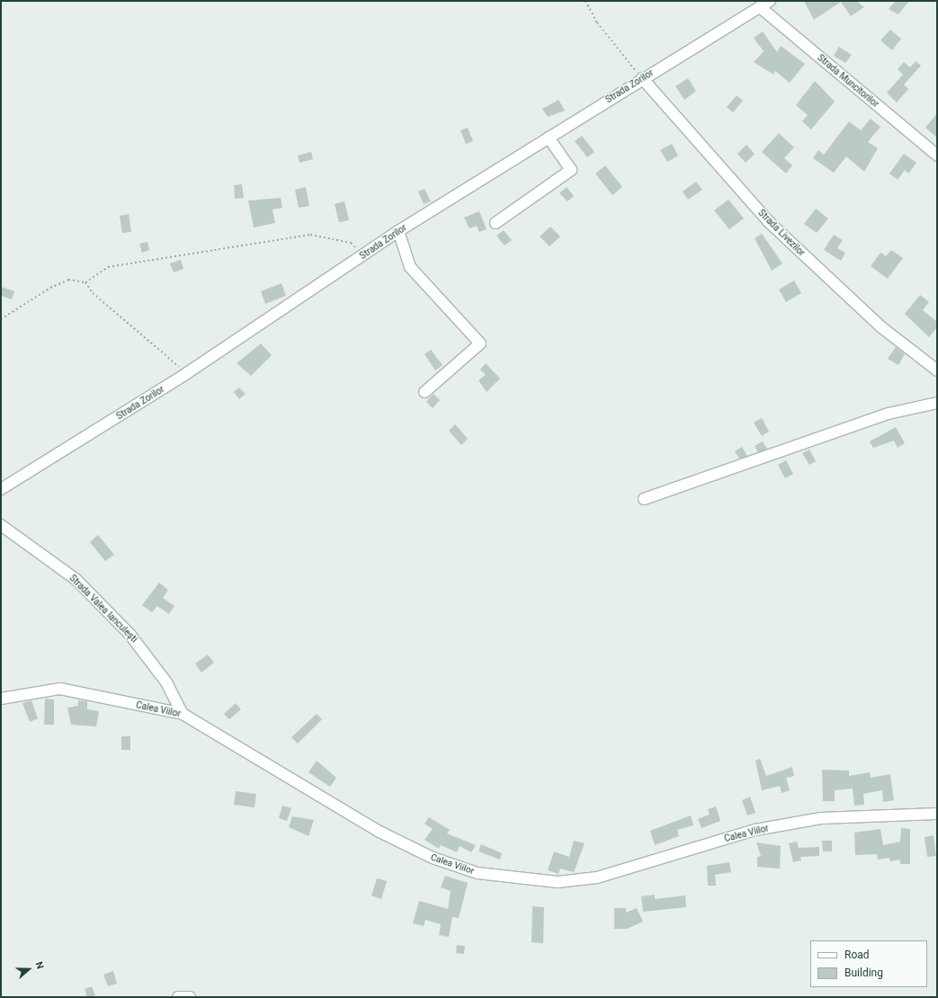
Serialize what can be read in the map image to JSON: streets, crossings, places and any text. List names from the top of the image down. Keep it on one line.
{"streets":{"street":["Strada Muncitorilor","Strada Zorilor","Strada Livezilor","Strada Valea Ianculești","Calea Viilor"]},"crossings":[["Strada Muncitorilor","Strada Zorilor"],["Strada Zorilor","Strada Livezilor"],["Strada Valea Ianculești","Calea Viilor"]],"legend":["Road","Building"],"north":"right"}
